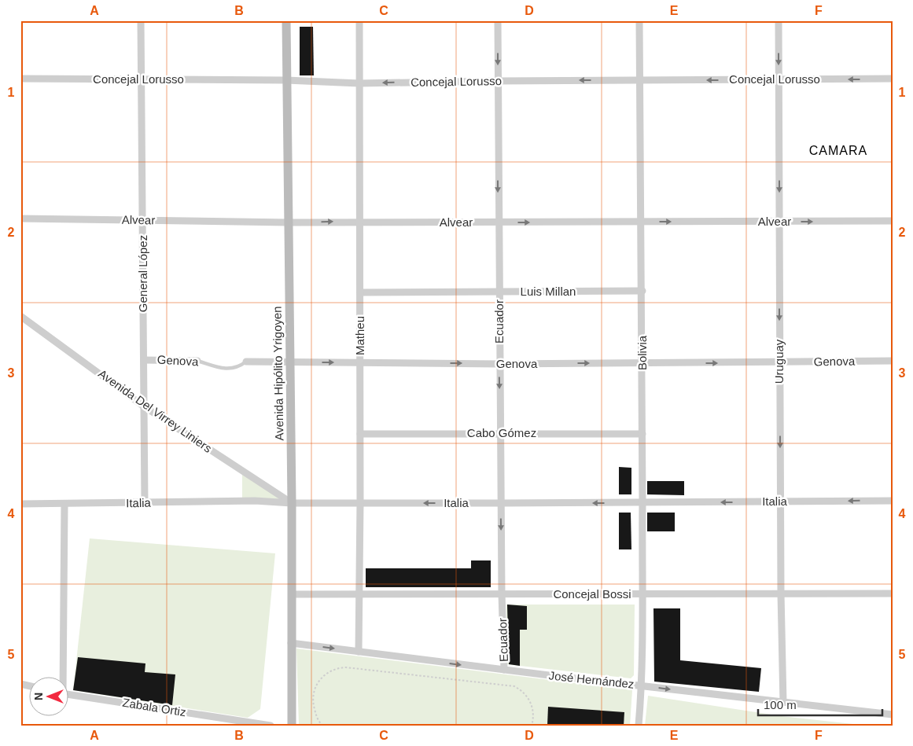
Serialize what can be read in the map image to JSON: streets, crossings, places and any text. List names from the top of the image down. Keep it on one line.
{"streets":{"main road":["Avenida Hipólito Yrigoyen"],"street":["Concejal Lorusso","Alvear","General López","Luis Millan","Ecuador","Matheu","Bolivia","Genova","Uruguay","Avenida Del Virrey Liniers","Cabo Gómez","Italia","Concejal Bossi","José Hernández","Zabala Ortiz"]},"crossings":[["Concejal Lorusso","General López"],["Concejal Lorusso","Ecuador"],["Concejal Lorusso","Matheu"],["Concejal Lorusso","Bolivia"],["Concejal Lorusso","Uruguay"],["Concejal Lorusso","Avenida Hipólito Yrigoyen"],["Alvear","General López"],["Alvear","Ecuador"],["Alvear","Matheu"],["Alvear","Bolivia"],["Alvear","Uruguay"],["Alvear","Avenida Hipólito Yrigoyen"],["General López","Genova"],["General López","Avenida Del Virrey Liniers"],["General López","Italia"],["Luis Millan","Ecuador"],["Luis Millan","Matheu"],["Luis Millan","Bolivia"],["Ecuador","Genova"],["Ecuador","Cabo Gómez"],["Ecuador","Italia"],["Ecuador","Concejal Bossi"],["Ecuador","José Hernández"],["Matheu","Genova"],["Matheu","Cabo Gómez"],["Matheu","Italia"],["Matheu","Concejal Bossi"],["Matheu","José Hernández"],["Bolivia","Genova"],["Bolivia","Cabo Gómez"],["Bolivia","Italia"],["Bolivia","Concejal Bossi"],["Bolivia","José Hernández"],["Genova","Uruguay"],["Genova","Avenida Hipólito Yrigoyen"],["Uruguay","Italia"],["Uruguay","Concejal Bossi"],["Uruguay","José Hernández"],["Avenida Hipólito Yrigoyen","Avenida Del Virrey Liniers"],["Avenida Hipólito Yrigoyen","Italia"],["Avenida Hipólito Yrigoyen","Concejal Bossi"],["Avenida Hipólito Yrigoyen","José Hernández"],["Avenida Del Virrey Liniers","Italia"]],"one_way":["Concejal Lorusso","Alvear","Ecuador","Genova","Uruguay","Italia","José Hernández"],"districts":["CAMARA"],"scale_bar":"100 m","north":"left","grid":{"columns":["A","B","C","D","E","F"],"rows":["1","2","3","4","5"]}}
